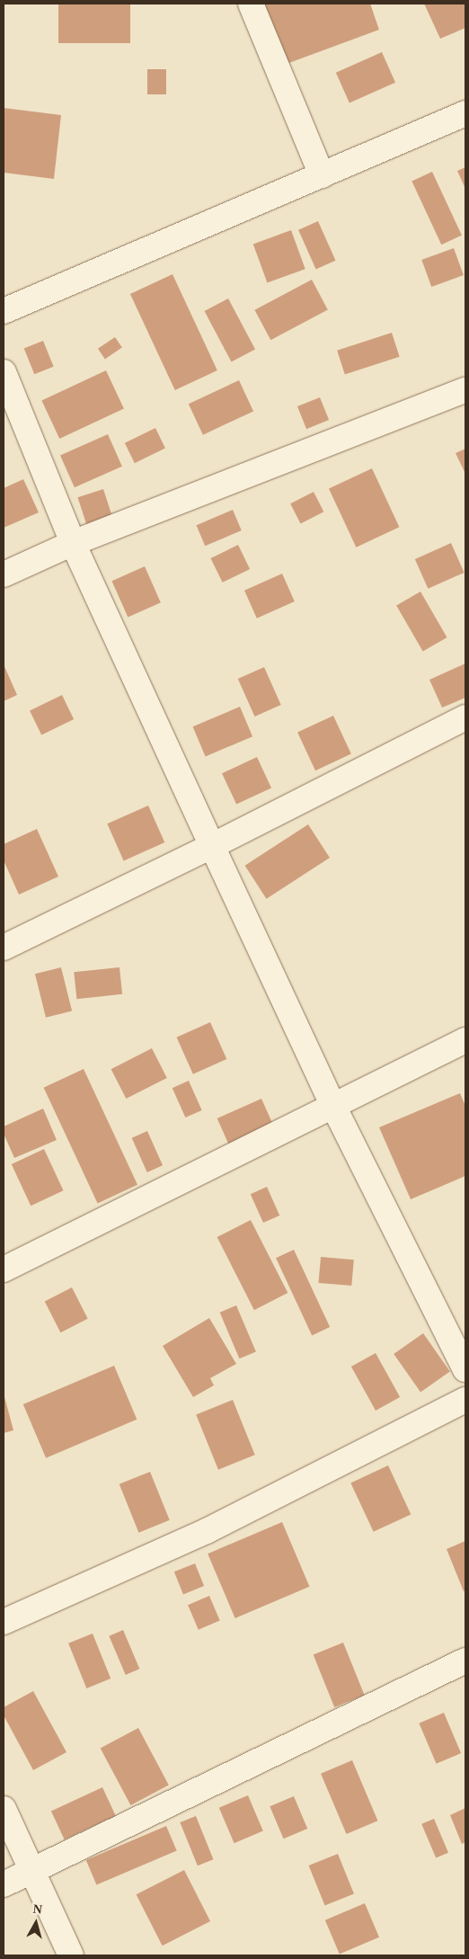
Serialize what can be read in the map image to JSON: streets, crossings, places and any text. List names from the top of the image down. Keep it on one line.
{"north":"top"}
